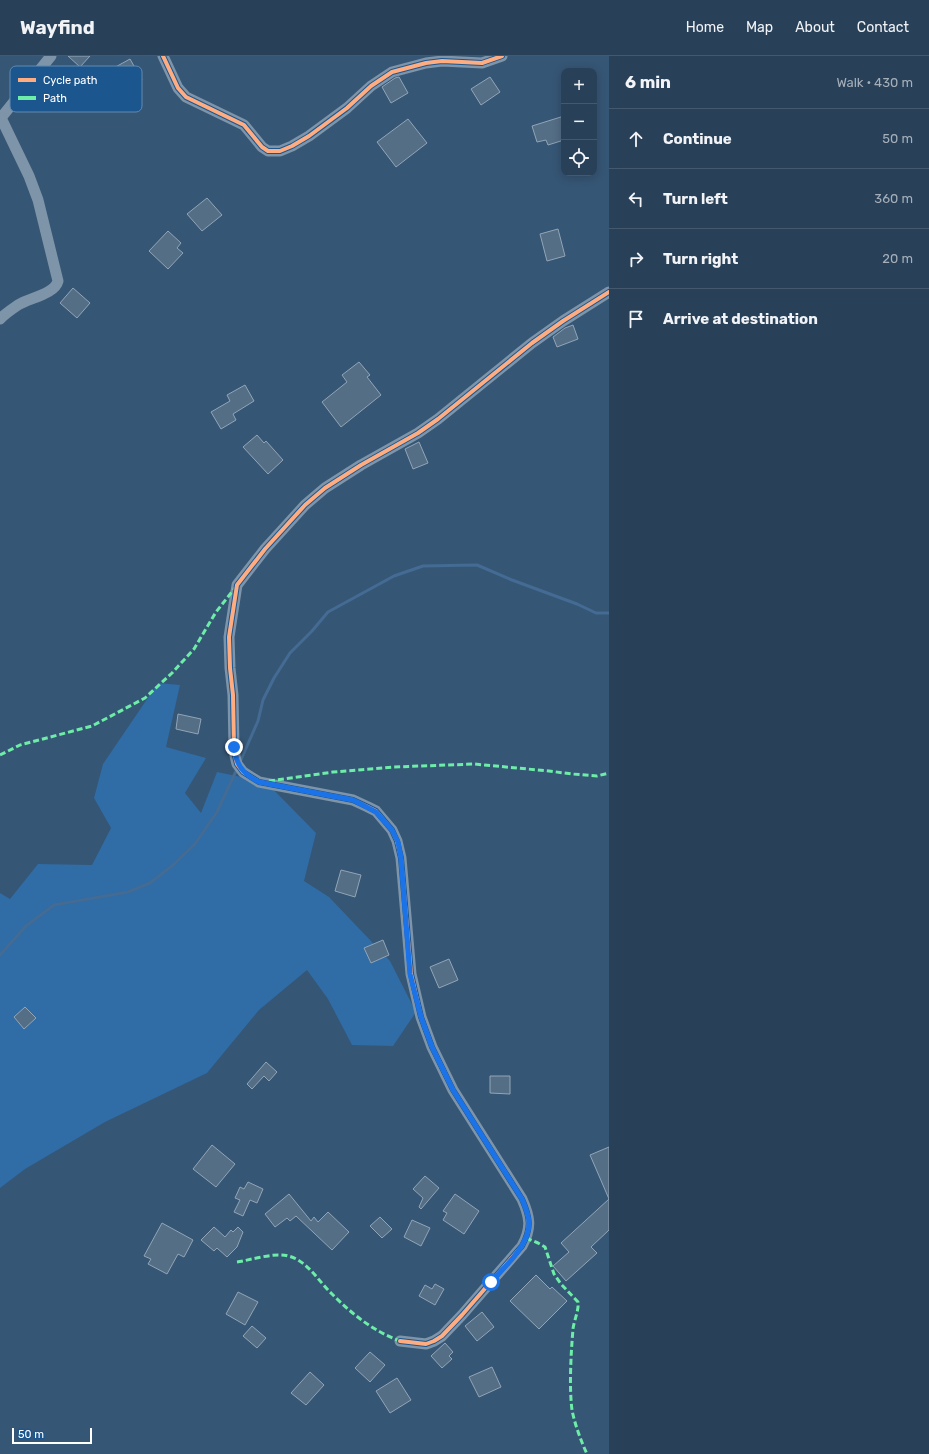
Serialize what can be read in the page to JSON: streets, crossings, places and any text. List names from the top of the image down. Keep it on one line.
{"legend":["Cycle path","Path"],"scale_bar":"50 m","page":{"header":"Wayfind","nav":["Home","Map","About","Contact"],"heading":["6 min","Walk · 430 m"],"map_buttons":["+","−"],"list":[["Continue","50 m"],["Turn left","360 m"],["Turn right","20 m"],"Arrive at destination"],"scale":"50 m"}}
